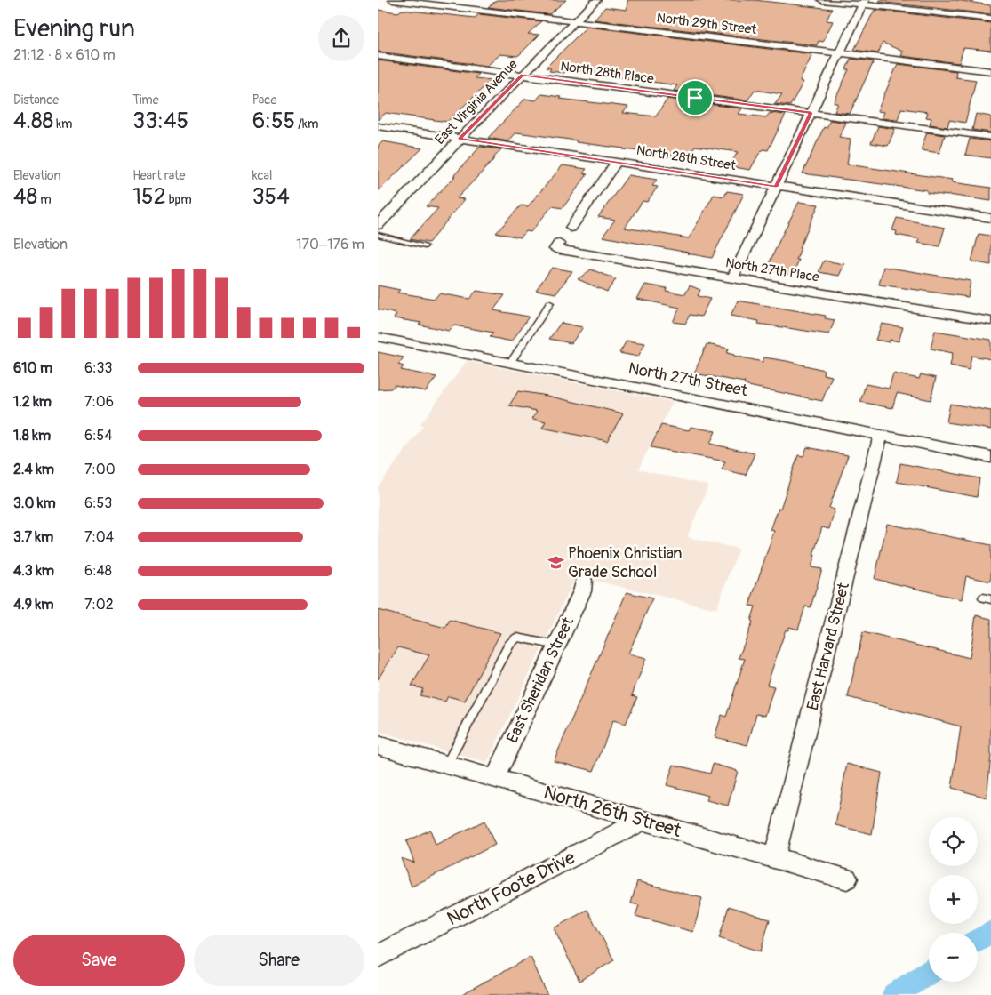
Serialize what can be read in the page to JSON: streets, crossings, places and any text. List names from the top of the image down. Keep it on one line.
{"streets":{"street":["North 29th Street","North 28th Place","East Virginia Avenue","North 28th Street","North 27th Place","North 27th Street","East Harvard Street","East Sheridan Street","North 26th Street","North Foote Drive"]},"crossings":[["North 29th Street","East Virginia Avenue"],["North 28th Place","East Virginia Avenue"],["East Virginia Avenue","North 28th Street"],["North 27th Street","East Harvard Street"],["East Harvard Street","North 26th Street"],["East Sheridan Street","North 26th Street"],["North 26th Street","North Foote Drive"]],"places":{"school or university":["Phoenix Christian Grade School"]},"page":{"heading":["Evening run","21:12 · 8 × 610 m"],"stats":[["Distance","4.88 km"],["Time","33:45"],["Pace","6:55 /km"],["Elevation","48 m"],["Heart rate","152 bpm"],["kcal","354"]],"chart":["Elevation","170–176 m"],"list":[{"name":"610 m","note":"6:33"},{"name":"1.2 km","note":"7:06"},{"name":"1.8 km","note":"6:54"},{"name":"2.4 km","note":"7:00"},{"name":"3.0 km","note":"6:53"},{"name":"3.7 km","note":"7:04"},{"name":"4.3 km","note":"6:48"},{"name":"4.9 km","note":"7:02"}],"map_buttons":["+","−"],"buttons":["Save","Share"]}}
